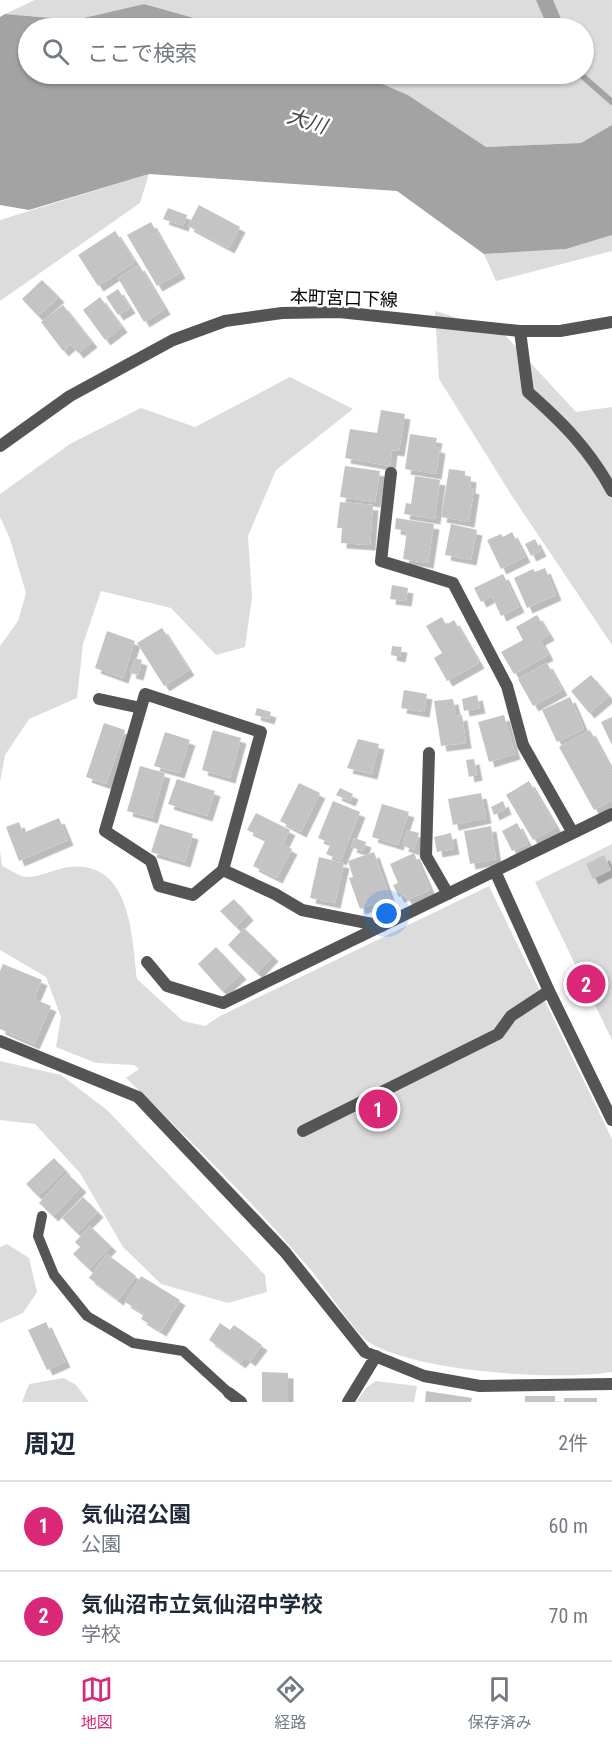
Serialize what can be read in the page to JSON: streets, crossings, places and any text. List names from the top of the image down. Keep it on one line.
{"streets":{"street":["本町宮口下線"]},"water":["大川"],"page":{"search":"ここで検索","pins":["2","1"],"heading":["周辺","2件"],"list":[{"mark":"1","name":"気仙沼公園","note":"公園","value":"60 m"},{"mark":"2","name":"気仙沼市立気仙沼中学校","note":"学校","value":"70 m"}],"nav":["地図","経路","保存済み"]}}
